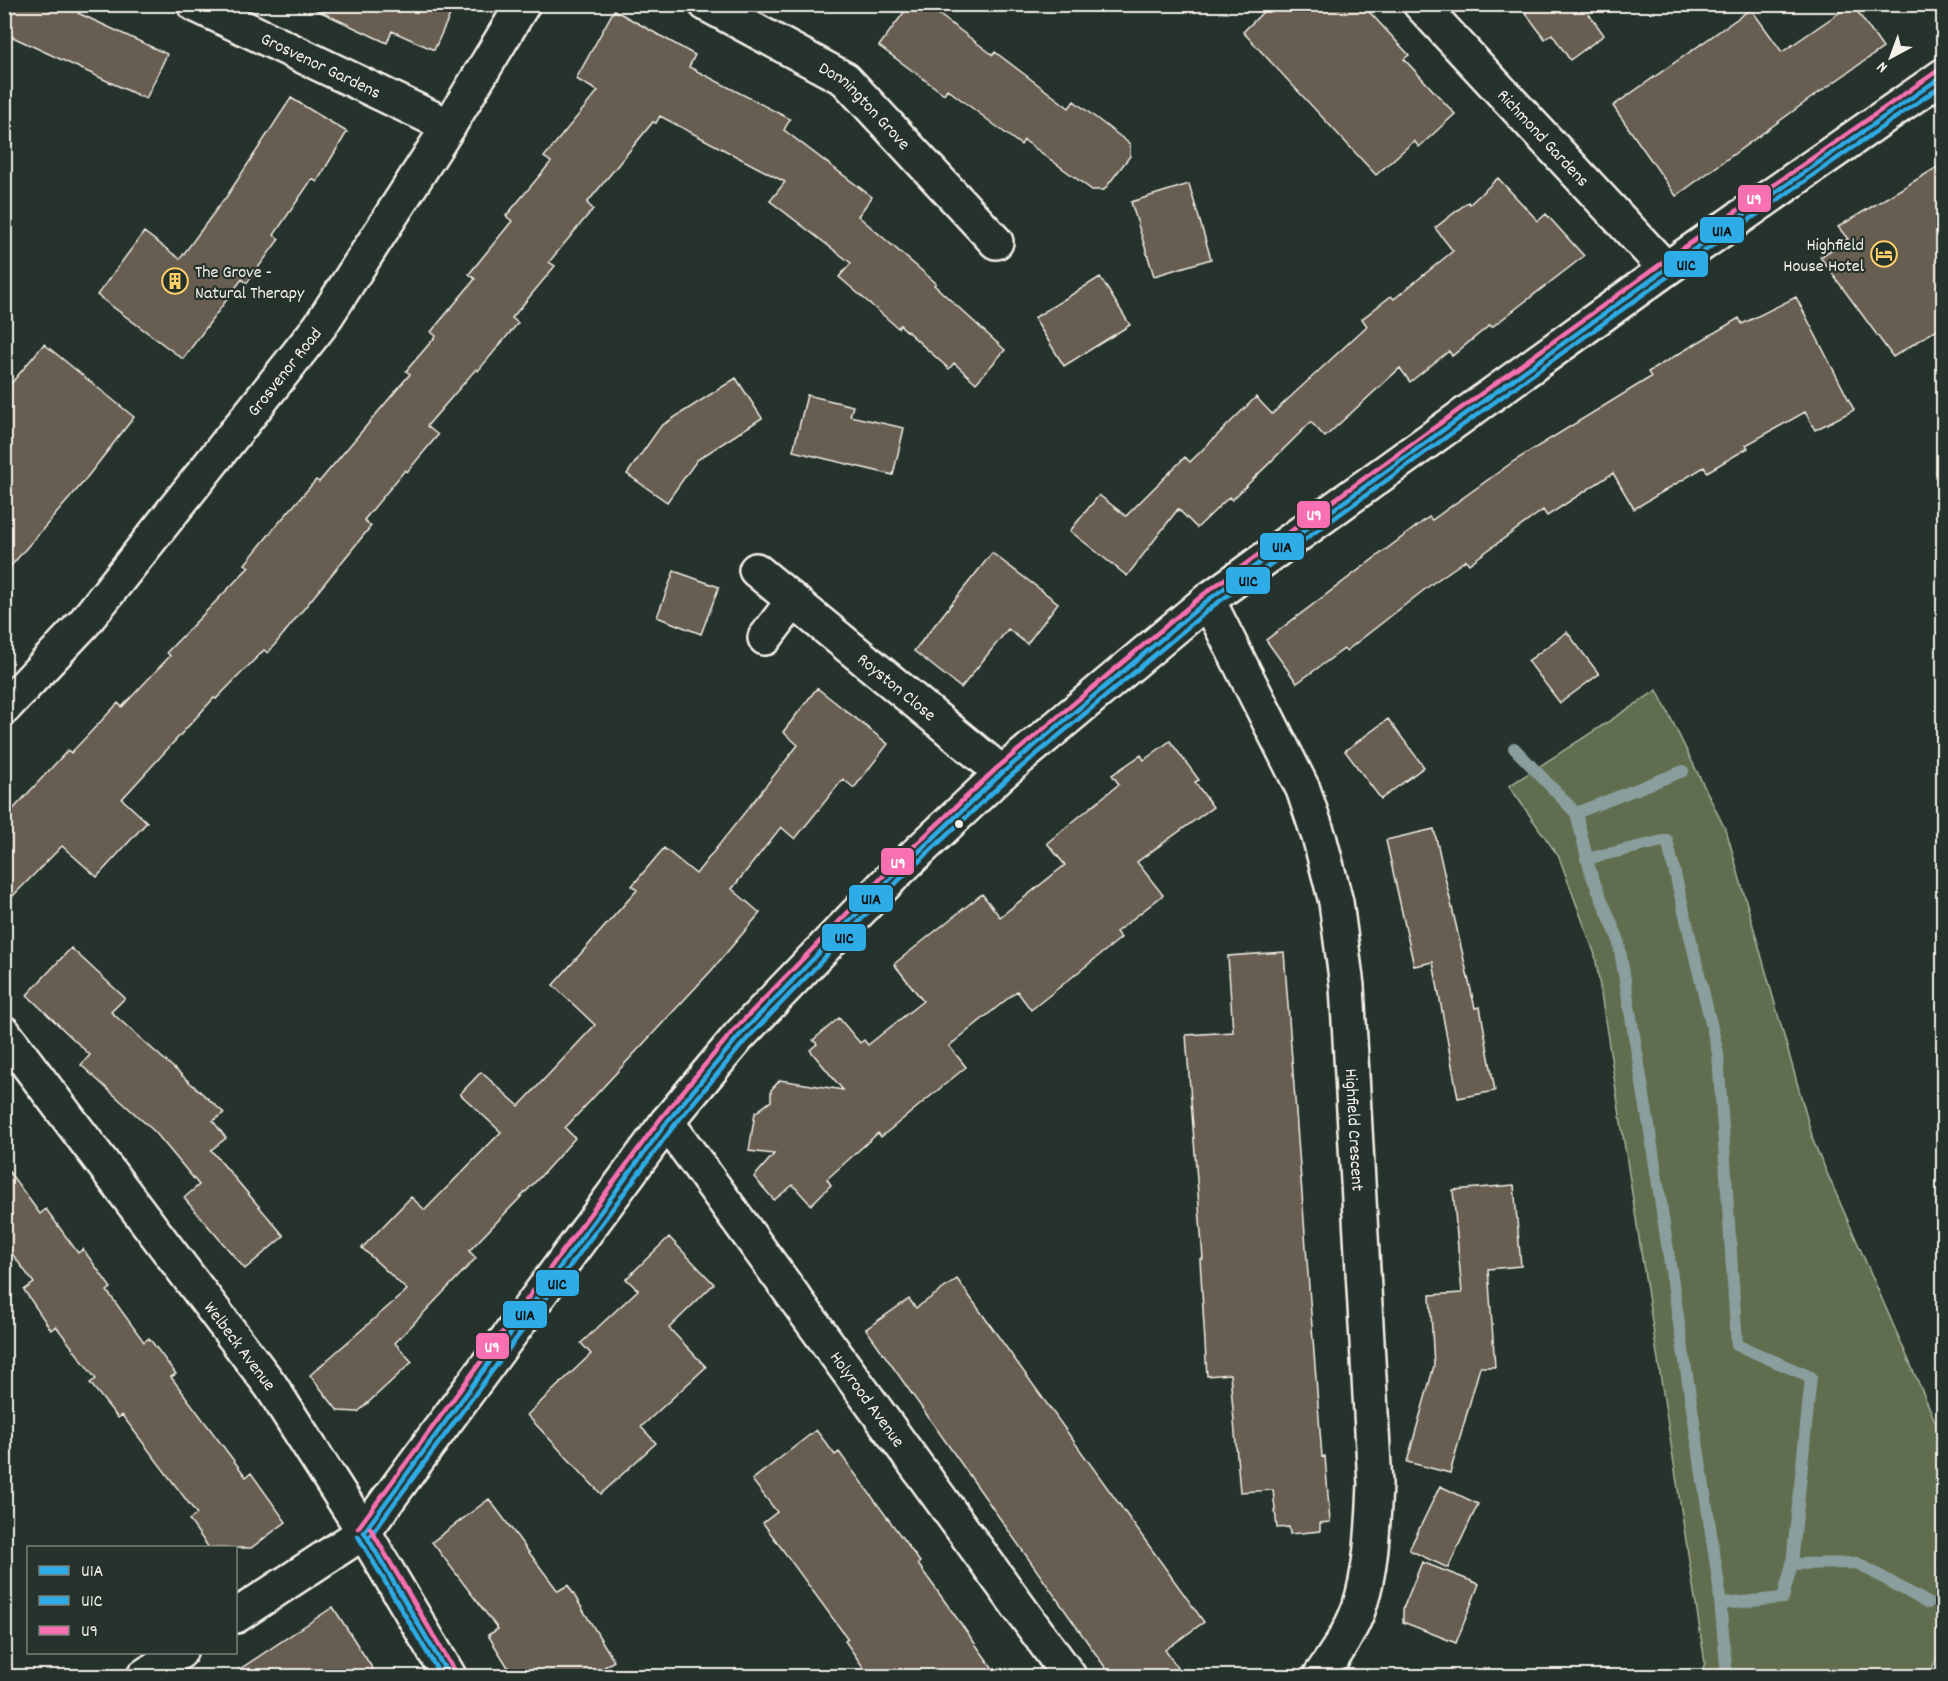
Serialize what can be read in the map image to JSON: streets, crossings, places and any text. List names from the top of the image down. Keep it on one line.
{"streets":{"street":["Grosvenor Gardens","Donnington Grove","Richmond Gardens","Grosvenor Road","Royston Close","Highfield Crescent","Welbeck Avenue","Holyrood Avenue"]},"crossings":[["Grosvenor Gardens","Grosvenor Road"]],"places":{"hotel":["Highfield House Hotel"],"building":["The Grove - Natural Therapy"]},"lines":["transit line U9","transit line U1A","transit line U1C"],"legend":["U1A","U1C","U9"],"north":"bottom left"}
